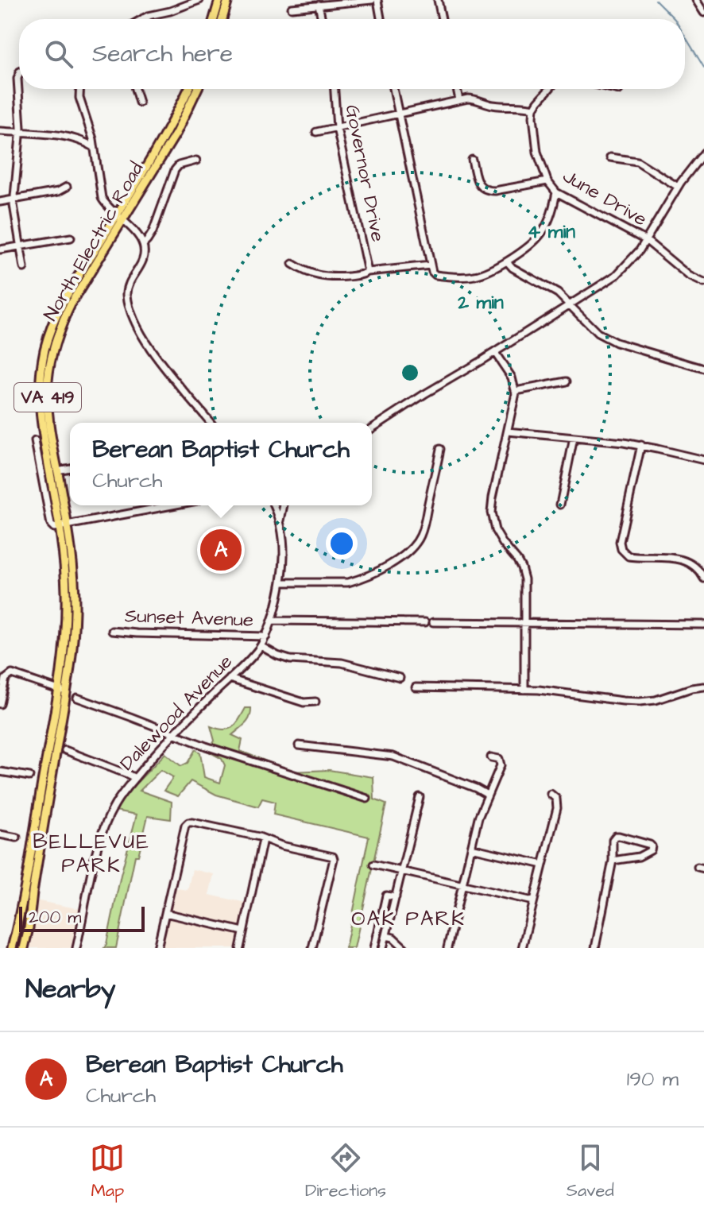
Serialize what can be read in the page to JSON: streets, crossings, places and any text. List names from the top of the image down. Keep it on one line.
{"streets":{"main road":["North Electric Road","VA 419"],"street":["Governor Drive","June Drive","Sunset Avenue","Dalewood Avenue"]},"crossings":[["North Electric Road","VA 419"],["Sunset Avenue","Dalewood Avenue"]],"districts":["BELLEVUE PARK","OAK PARK"],"scale_bar":"200 m","page":{"search":"Search here","popup":["Berean Baptist Church","Church"],"pins":"A","scale":"200 m","heading":"Nearby","list":[{"mark":"A","name":"Berean Baptist Church","note":"Church","value":"190 m"}],"nav":["Map","Directions","Saved"]},"rings":["4 min","2 min"]}
